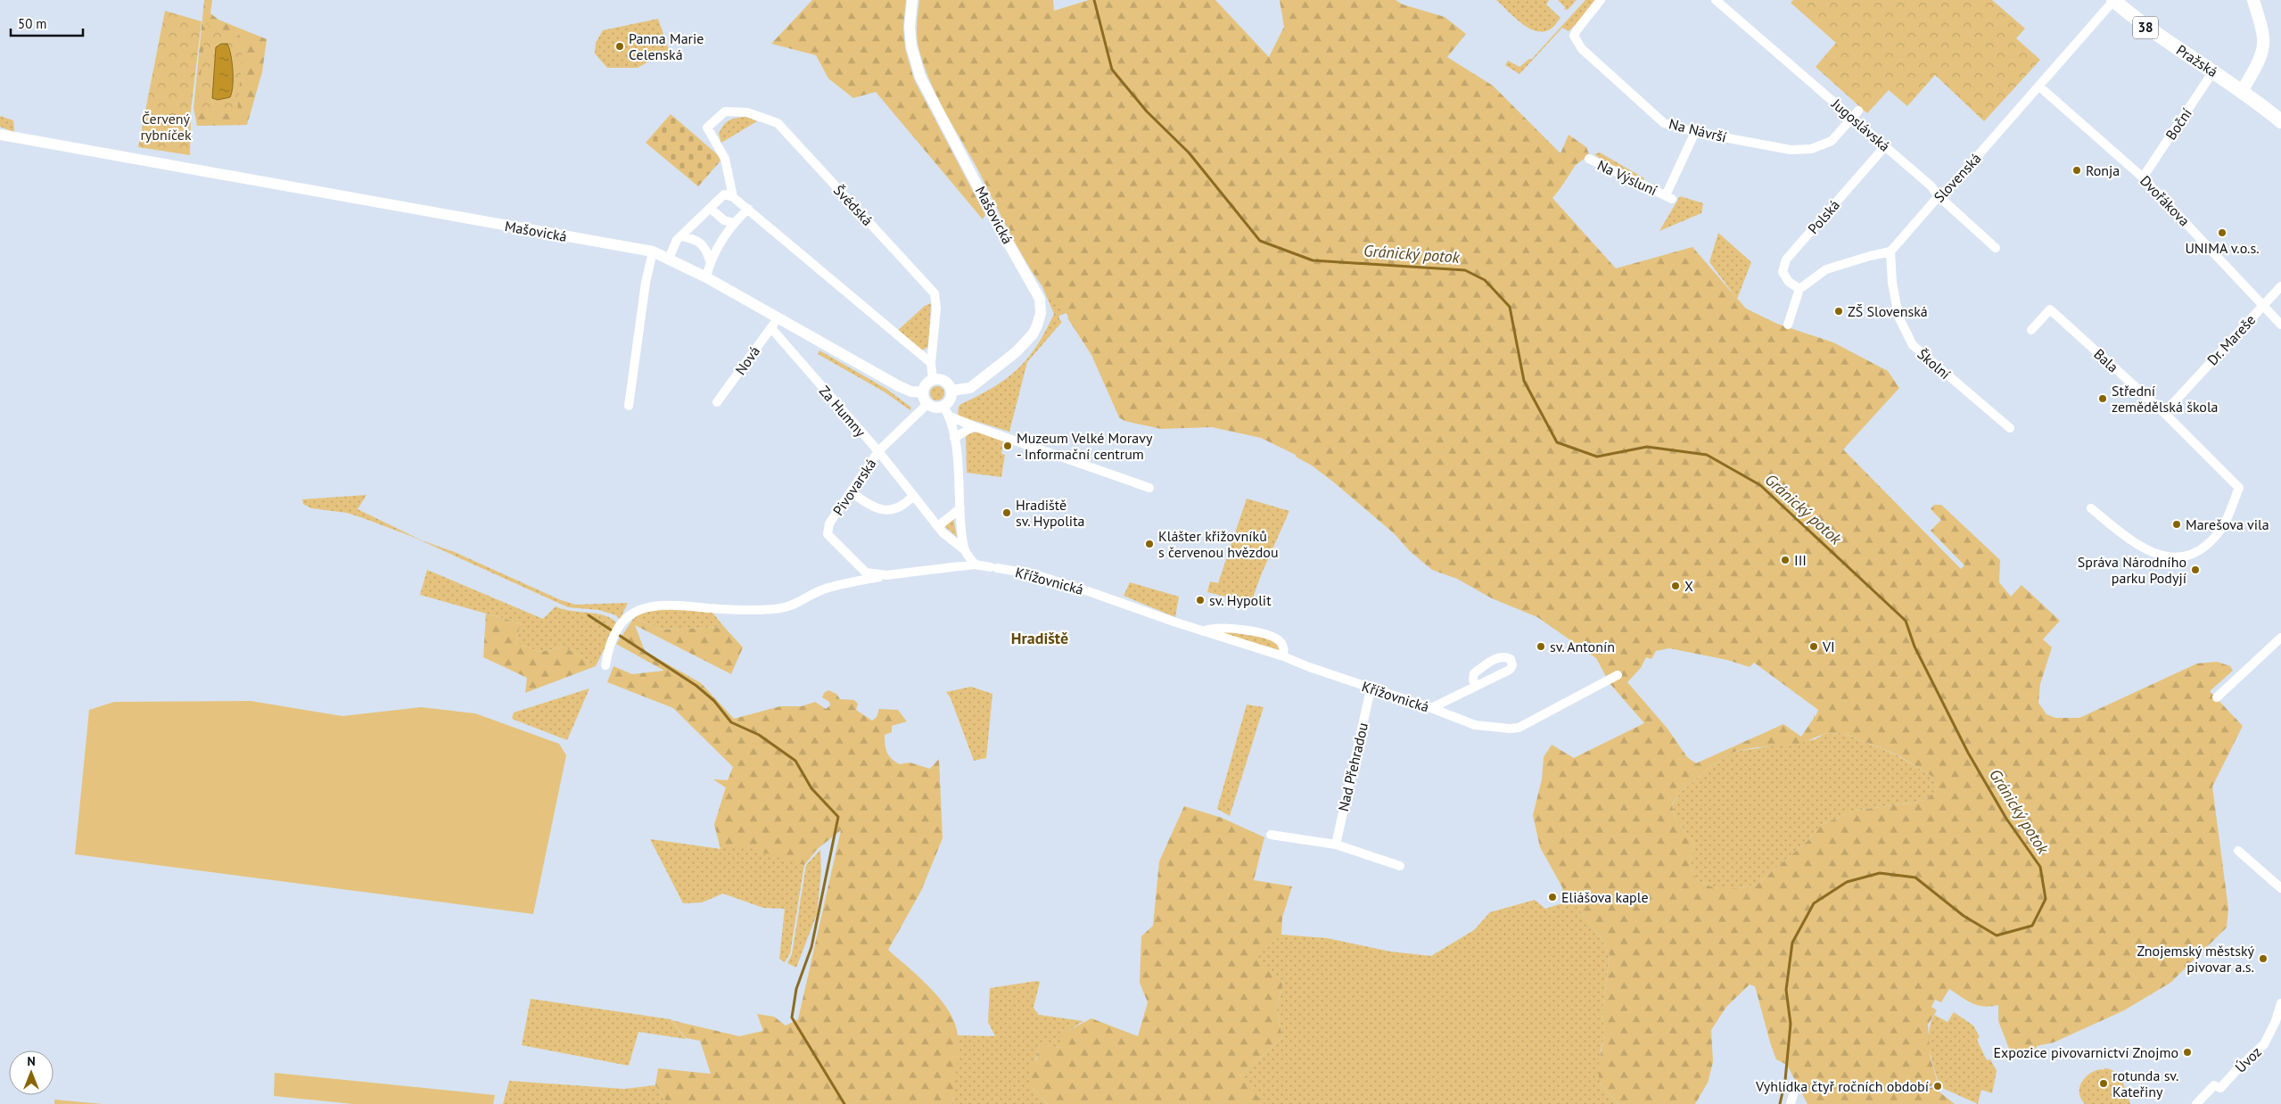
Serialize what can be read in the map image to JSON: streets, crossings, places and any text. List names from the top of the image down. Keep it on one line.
{"streets":{"main road":["38","Pražská"],"street":["Boční","Jugoslávská","Na Návrší","Na Výsluní","Slovenská","Dvořákova","Švédská","Mašovická","Polská","Dr. Mareše","Nová","Bala","Školní","Za Humny","Pivovarská","Křížovnická","Nad Přehradou","Úvoz"]},"crossings":[["Pražská","Boční"],["Pražská","Slovenská"],["Boční","Dvořákova"],["Jugoslávská","Na Návrší"],["Jugoslávská","Slovenská"],["Jugoslávská","Polská"],["Na Návrší","Na Výsluní"],["Slovenská","Dvořákova"],["Slovenská","Školní"],["Dvořákova","Dr. Mareše"],["Švédská","Mašovická"],["Švédská","Pivovarská"],["Mašovická","Nová"],["Mašovická","Za Humny"],["Mašovická","Pivovarská"],["Dr. Mareše","Bala"],["Nová","Za Humny"],["Za Humny","Pivovarská"],["Pivovarská","Křížovnická"],["Křížovnická","Nad Přehradou"]],"districts":["Hradiště"],"water":["Gránický potok"],"parks":["Červený rybníček"],"places":["Panna Marie Celenská","Ronja","UNIMA v.o.s.","ZŠ Slovenská","Střední zemědělská škola","Muzeum Velké Moravy - Informační centrum","Hradiště sv. Hypolita","Marešova vila","Klášter křižovníků s červenou hvězdou","III","Správa Národního parku Podyjí","X","sv. Hypolit","sv. Antonín","VI","Eliášova kaple","Znojemský městský pivovar a.s.","Expozice pivovarnictví Znojmo","rotunda sv. Kateřiny","Vyhlídka čtyř ročních období"],"scale_bar":"50 m","north":"top"}
